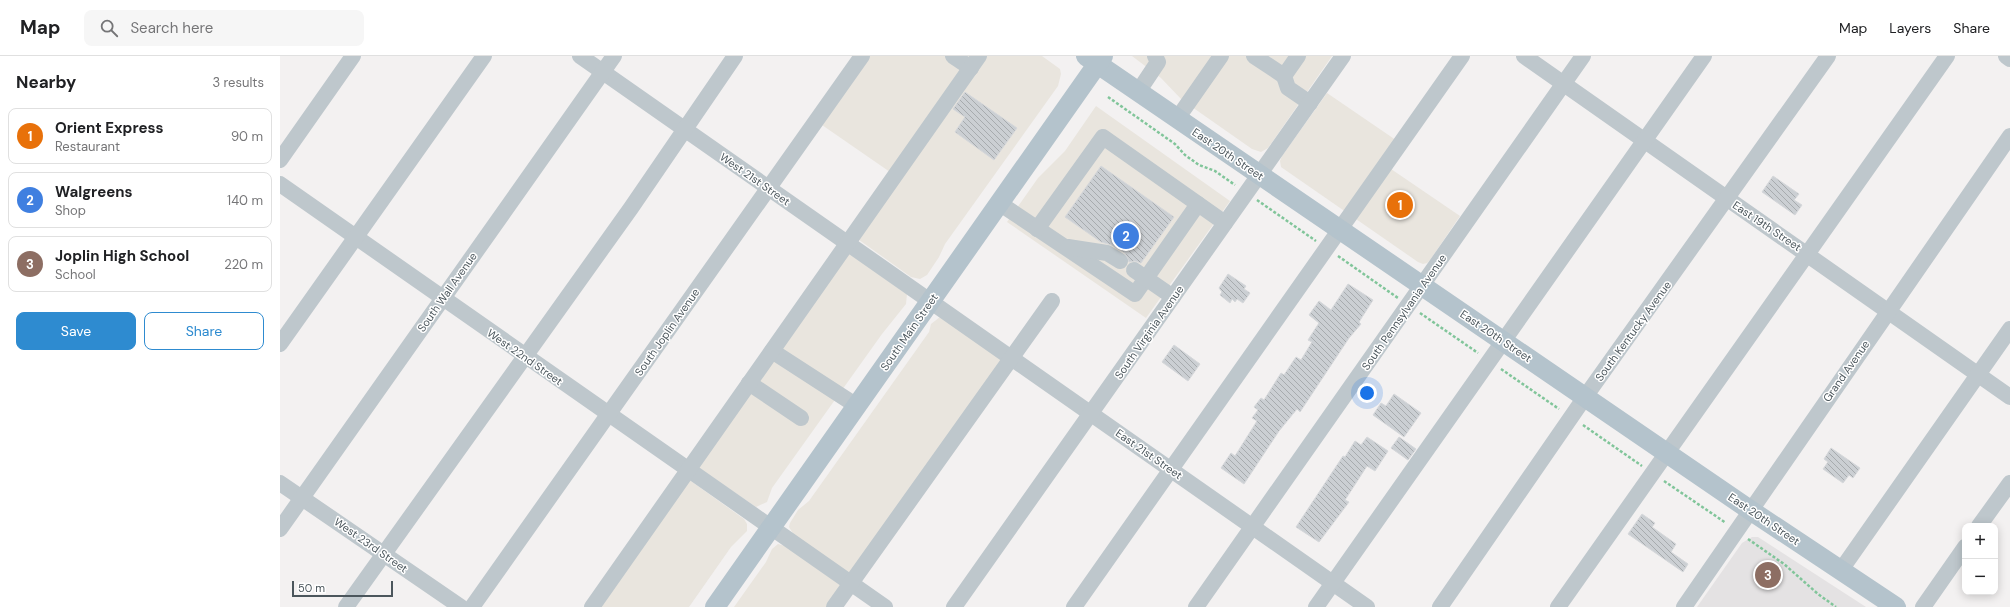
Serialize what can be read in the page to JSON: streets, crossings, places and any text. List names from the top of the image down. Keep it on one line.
{"streets":{"main road":["East 20th Street","South Main Street"],"street":["West 21st Street","East 19th Street","South Wall Avenue","South Pennsylvania Avenue","South Kentucky Avenue","South Joplin Avenue","South Virginia Avenue","West 22nd Street","Grand Avenue","East 21st Street","West 23rd Street"]},"crossings":[["East 20th Street","South Pennsylvania Avenue"],["East 20th Street","South Kentucky Avenue"],["East 20th Street","South Main Street"],["East 20th Street","South Virginia Avenue"],["East 20th Street","Grand Avenue"],["West 21st Street","South Wall Avenue"],["West 21st Street","South Joplin Avenue"],["West 21st Street","South Main Street"],["West 21st Street","East 21st Street"],["East 19th Street","South Pennsylvania Avenue"],["East 19th Street","South Kentucky Avenue"],["East 19th Street","Grand Avenue"],["South Wall Avenue","West 22nd Street"],["South Wall Avenue","West 23rd Street"],["South Pennsylvania Avenue","East 21st Street"],["South Joplin Avenue","West 22nd Street"],["South Main Street","West 22nd Street"],["South Main Street","East 21st Street"],["South Virginia Avenue","East 21st Street"]],"scale_bar":"50 m","page":{"header":"Map","search":"Search here","nav":["Map","Layers","Share"],"heading":["Nearby","3 results"],"list":[{"mark":"1","name":"Orient Express","note":"Restaurant","value":"90 m"},{"mark":"2","name":"Walgreens","note":"Shop","value":"140 m"},{"mark":"3","name":"Joplin High School","note":"School","value":"220 m"}],"pins":["1","2","3"],"buttons":["Save","Share"],"map_buttons":["+","−"],"scale":"50 m"}}
